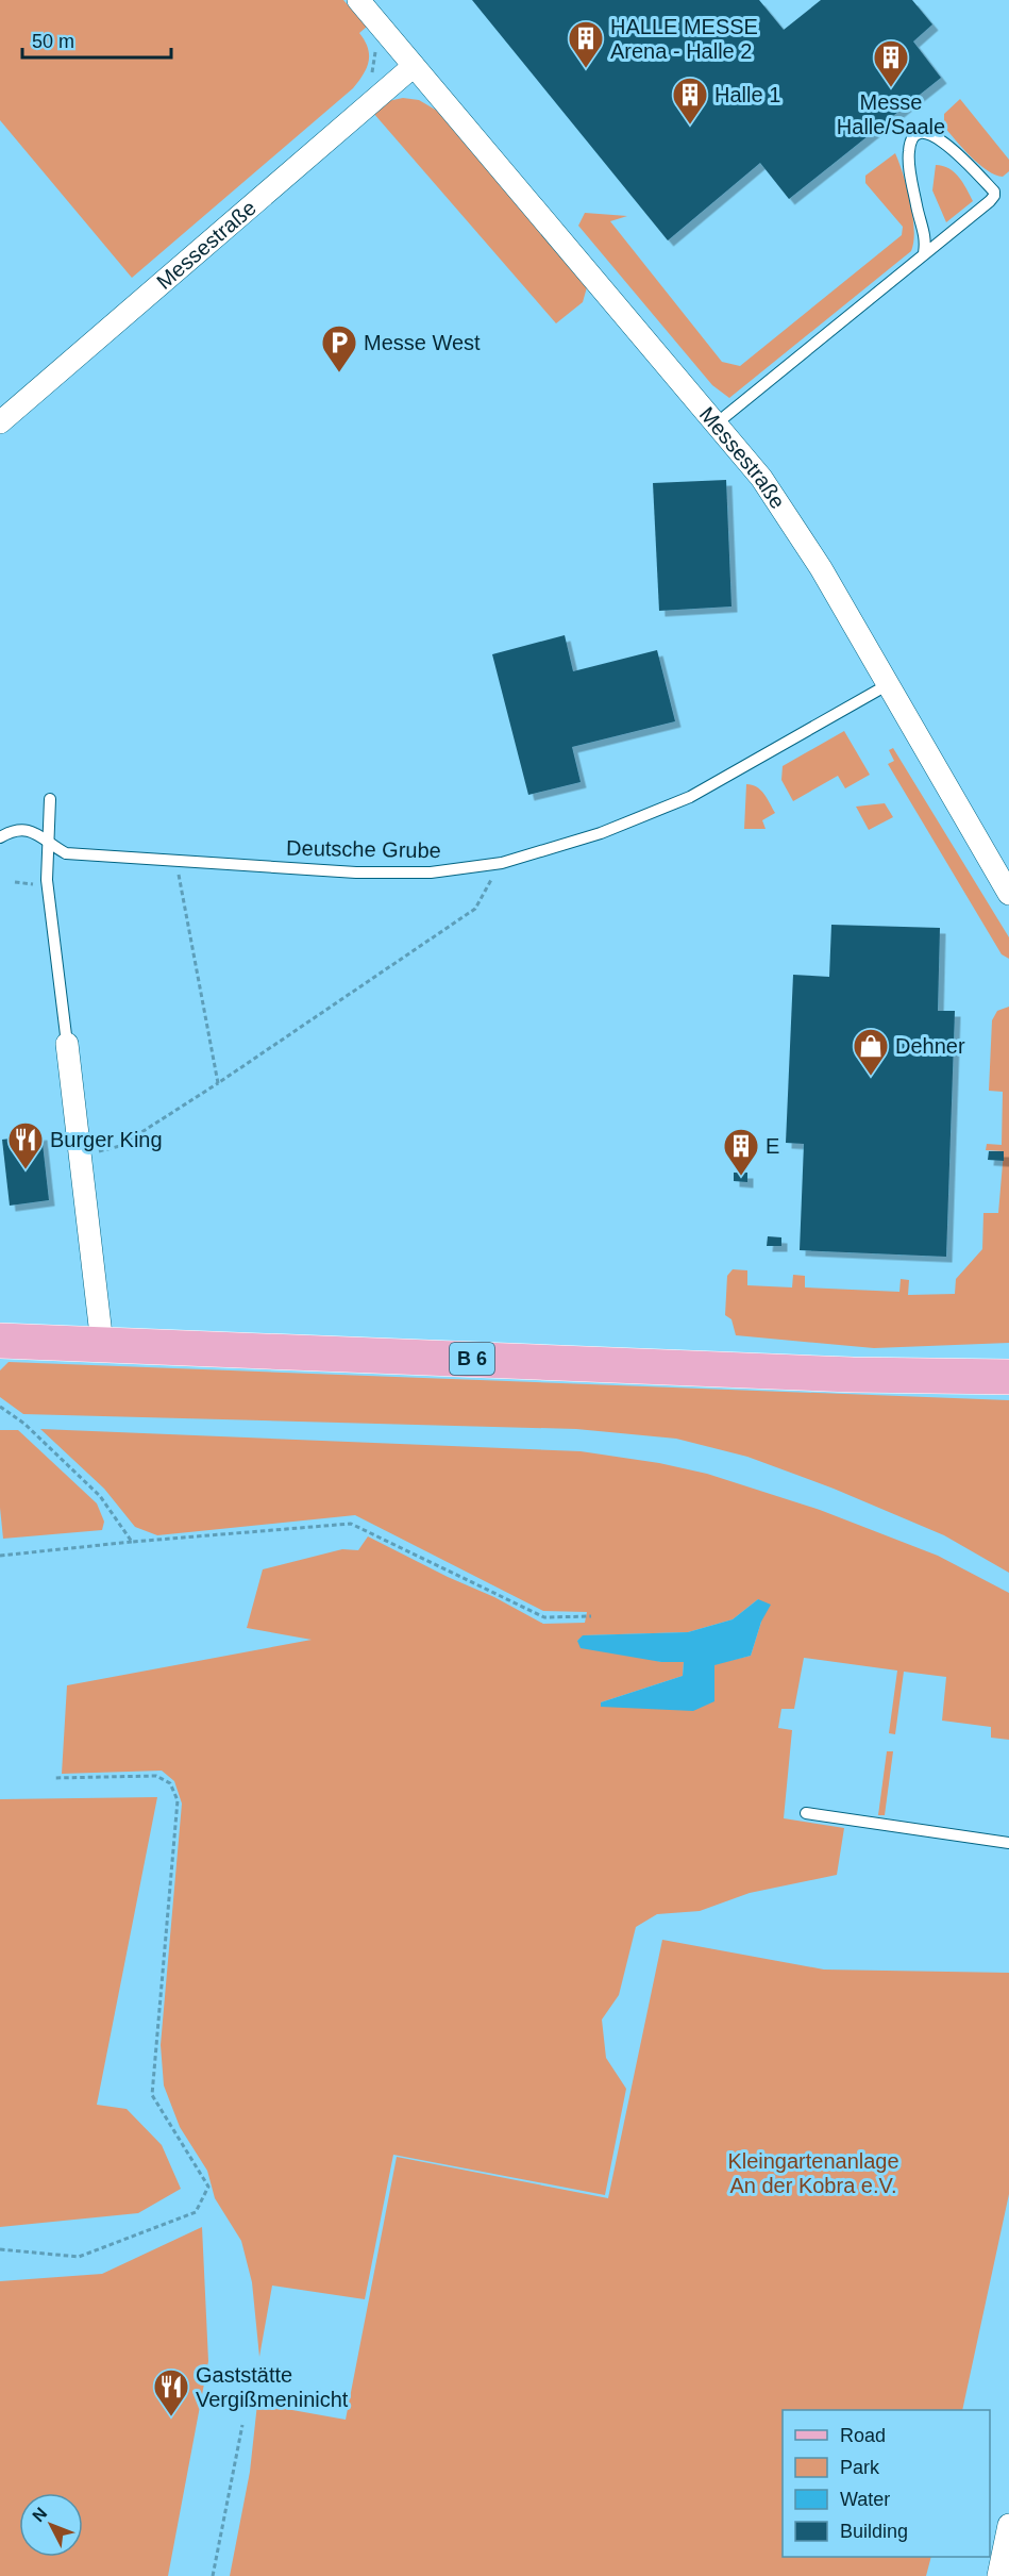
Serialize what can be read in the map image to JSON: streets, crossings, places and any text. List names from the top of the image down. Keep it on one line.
{"streets":{"main road":["B 6"],"street":["Messestraße"],"lane":["Deutsche Grube"]},"crossings":[["Messestraße","Deutsche Grube"]],"parks":["Kleingartenanlage An der Kobra e.V."],"places":{"building":["HALLE MESSE Arena - Halle 2","Messe Halle/Saale","Halle 1","E"],"parking":["Messe West"],"shop":["Dehner"],"restaurant":["Burger King","Gaststätte Vergißmeninicht"]},"legend":["Road","Park","Water","Building"],"scale_bar":"50 m","north":"top left"}
